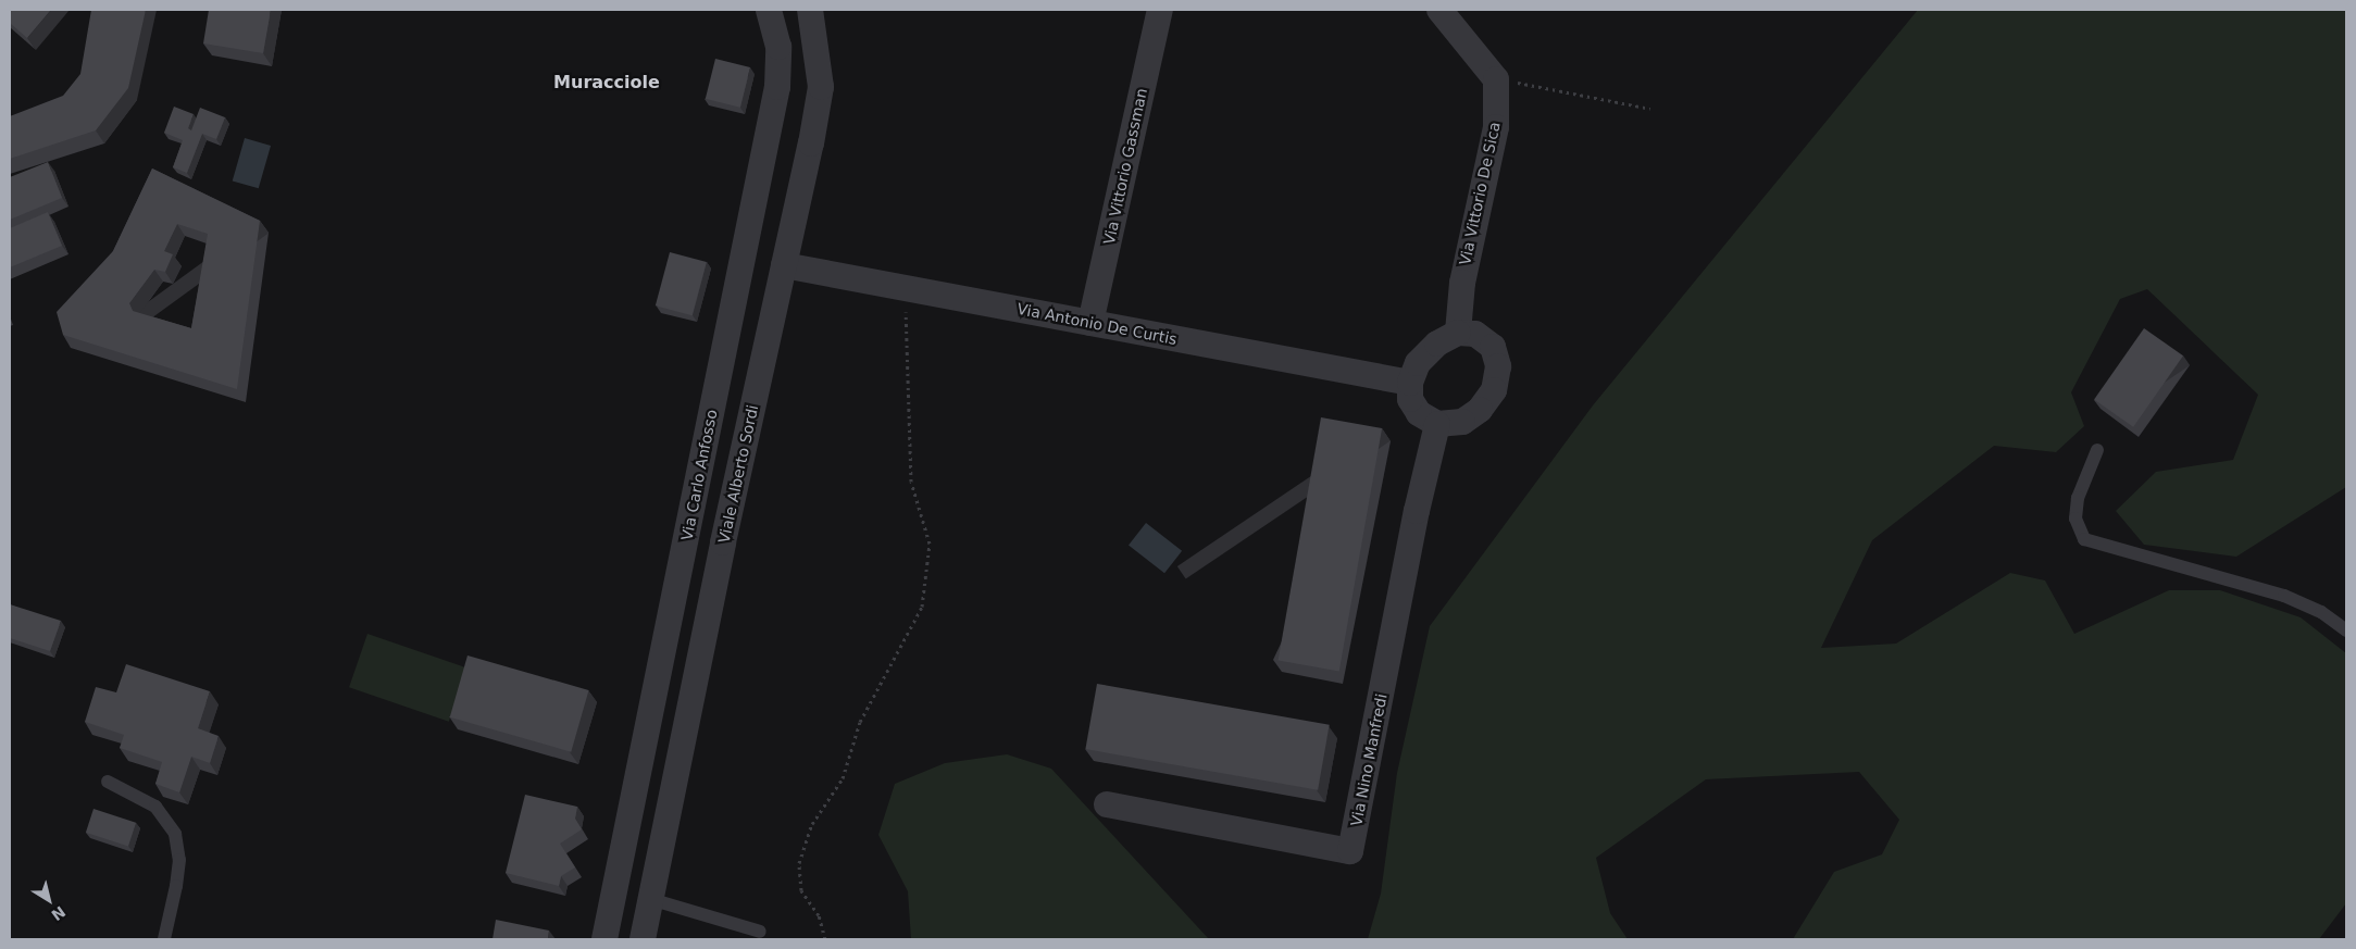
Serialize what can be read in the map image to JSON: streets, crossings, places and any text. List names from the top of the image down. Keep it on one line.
{"streets":{"street":["Via Vittorio Gassman","Via Vittorio De Sica","Via Antonio De Curtis","Viale Alberto Sordi","Via Carlo Anfosso","Via Nino Manfredi"]},"crossings":[["Via Vittorio Gassman","Via Antonio De Curtis"],["Via Vittorio De Sica","Via Antonio De Curtis"],["Via Vittorio De Sica","Via Nino Manfredi"],["Via Antonio De Curtis","Viale Alberto Sordi"],["Via Antonio De Curtis","Via Nino Manfredi"]],"districts":["Muracciole"],"north":"bottom right"}
